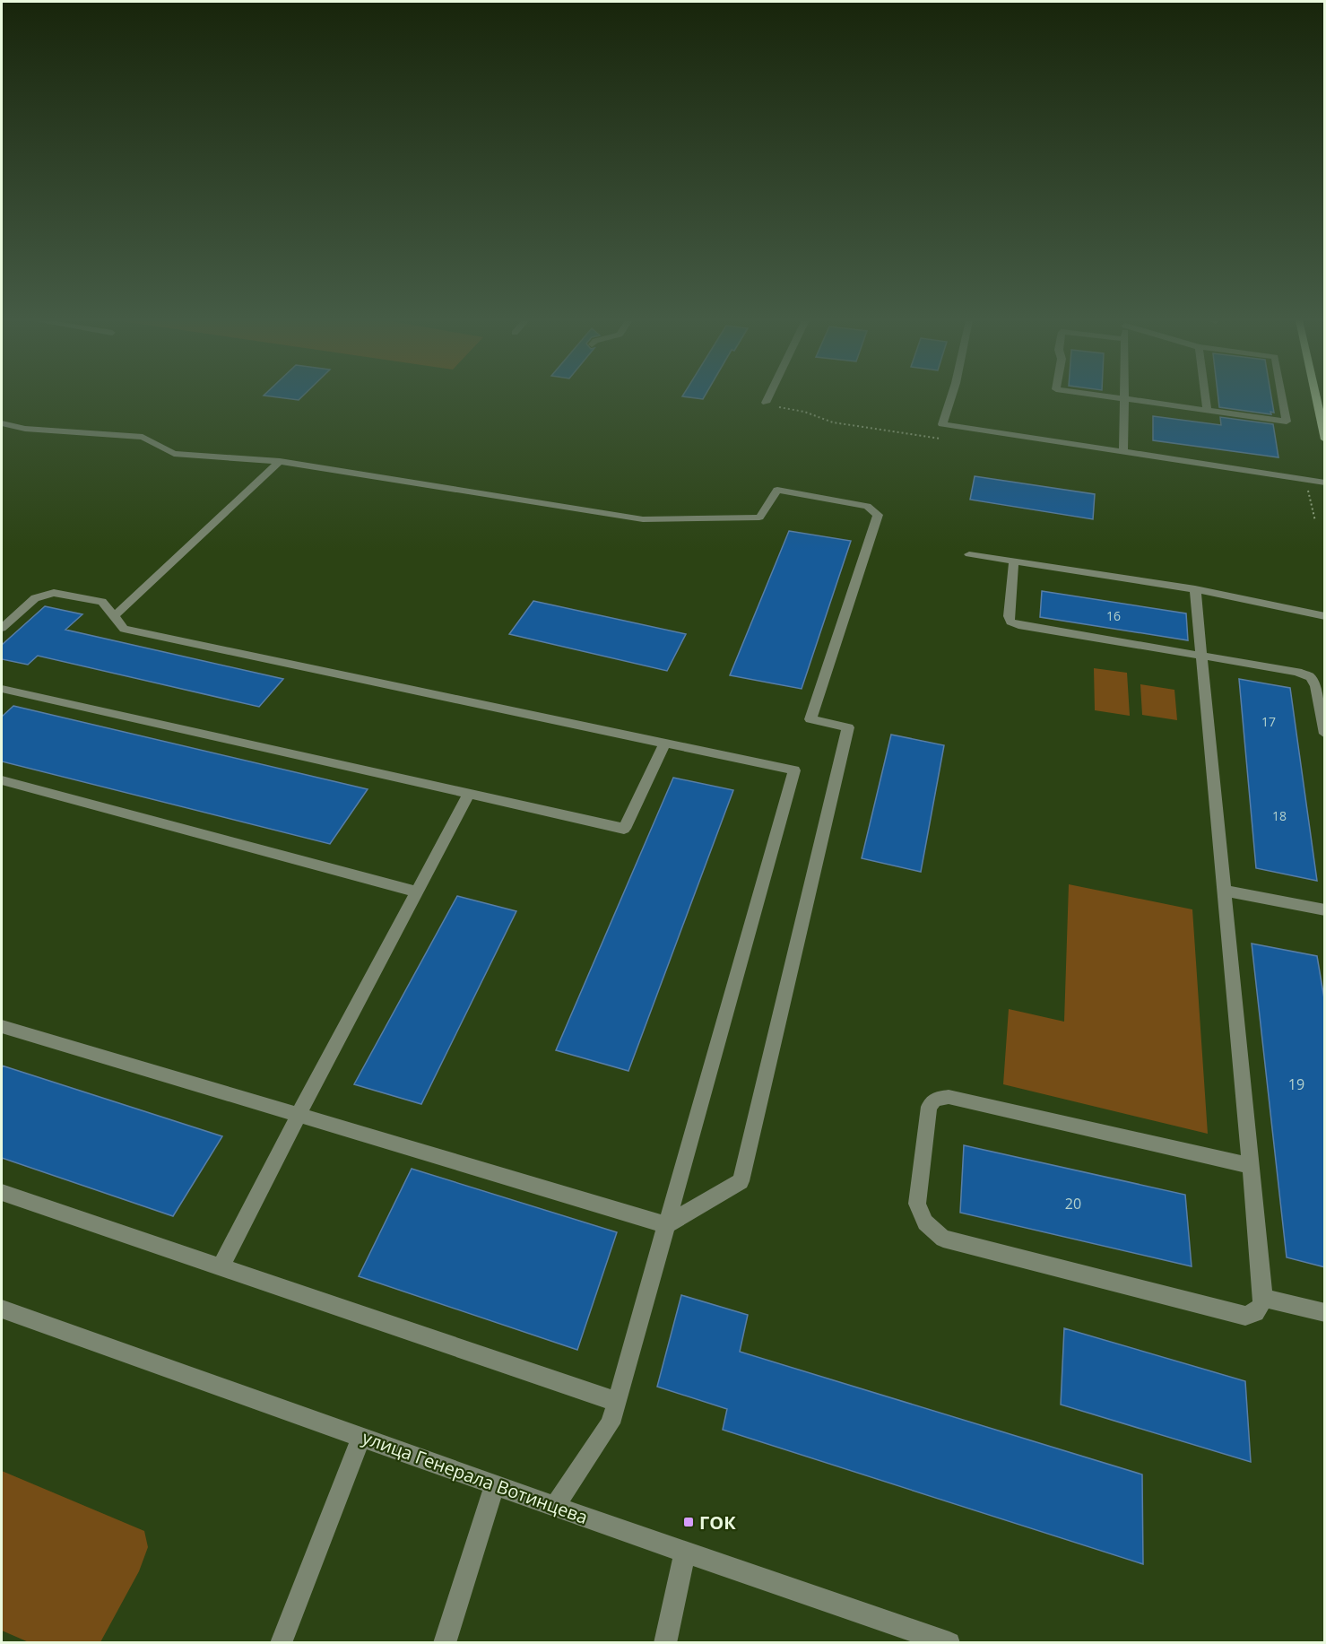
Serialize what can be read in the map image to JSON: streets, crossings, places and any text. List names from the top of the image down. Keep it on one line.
{"streets":{"street":["улица Генерала Вотинцева"]},"places":{"transit":["ГОК"]},"house_numbers":["16","17","18","19","20"]}
